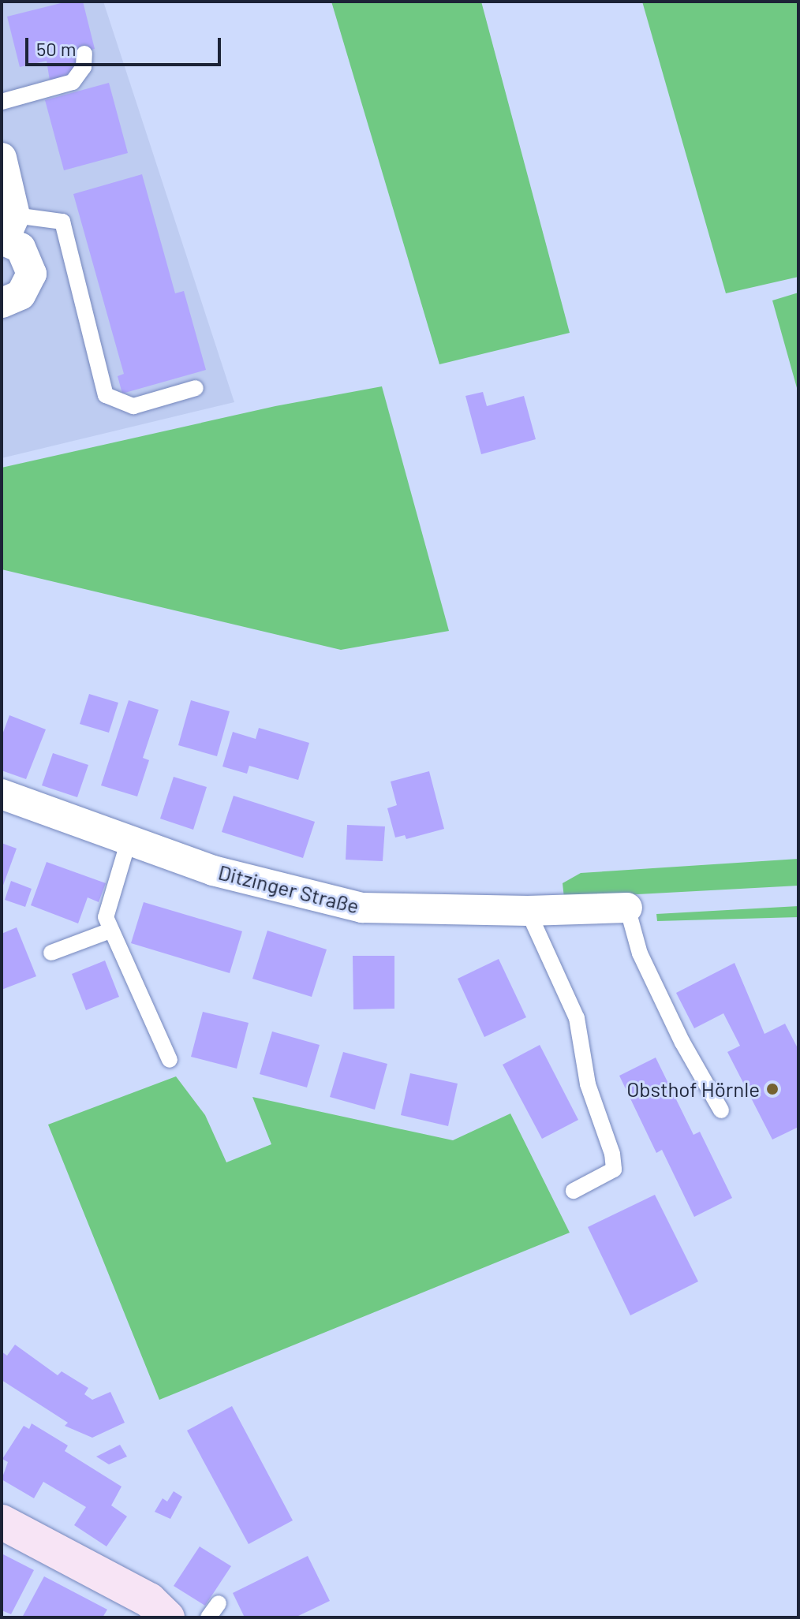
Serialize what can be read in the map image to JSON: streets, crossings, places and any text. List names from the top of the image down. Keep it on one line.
{"streets":{"street":["Ditzinger Straße"]},"places":["Obsthof Hörnle"],"scale_bar":"50 m"}
